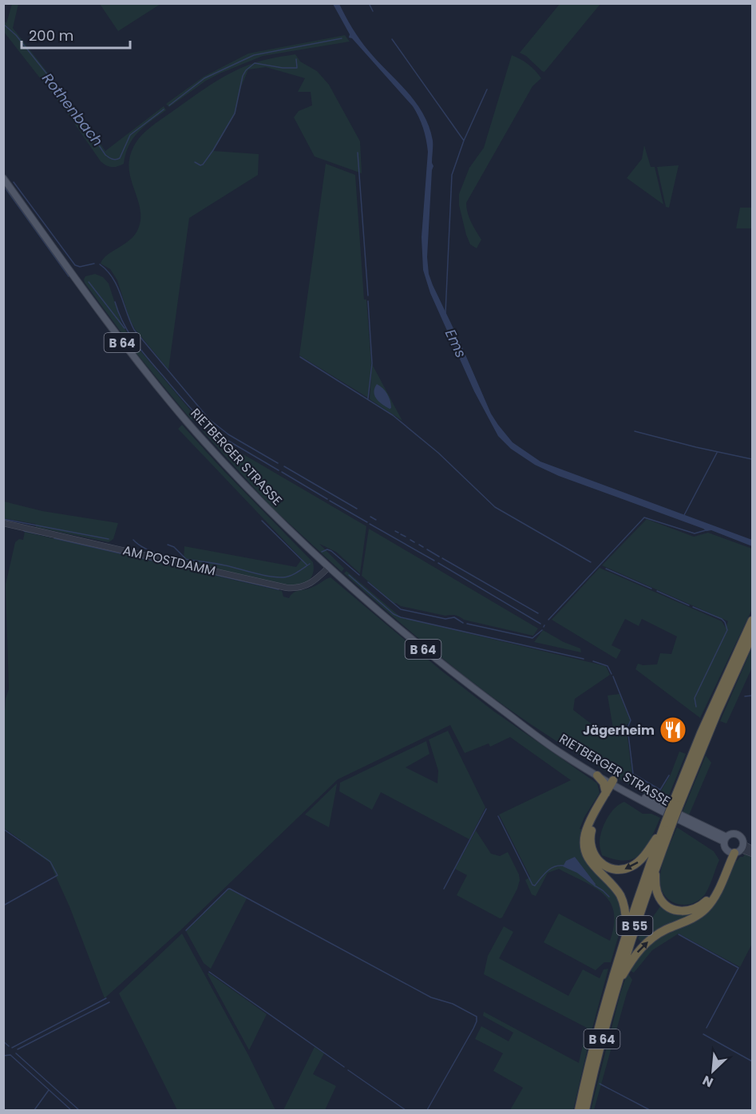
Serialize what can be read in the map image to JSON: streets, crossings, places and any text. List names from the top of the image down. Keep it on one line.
{"streets":{"highway":["B 64","B 55"],"main road":["RIETBERGER STRASSE"],"street":["AM POSTDAMM"]},"crossings":[["B 64","RIETBERGER STRASSE"],["B 64","B 55"],["RIETBERGER STRASSE","AM POSTDAMM"],["RIETBERGER STRASSE","B 55"]],"water":["Rothenbach","Ems"],"places":{"restaurant":["Jägerheim"]},"scale_bar":"200 m","north":"bottom left"}
